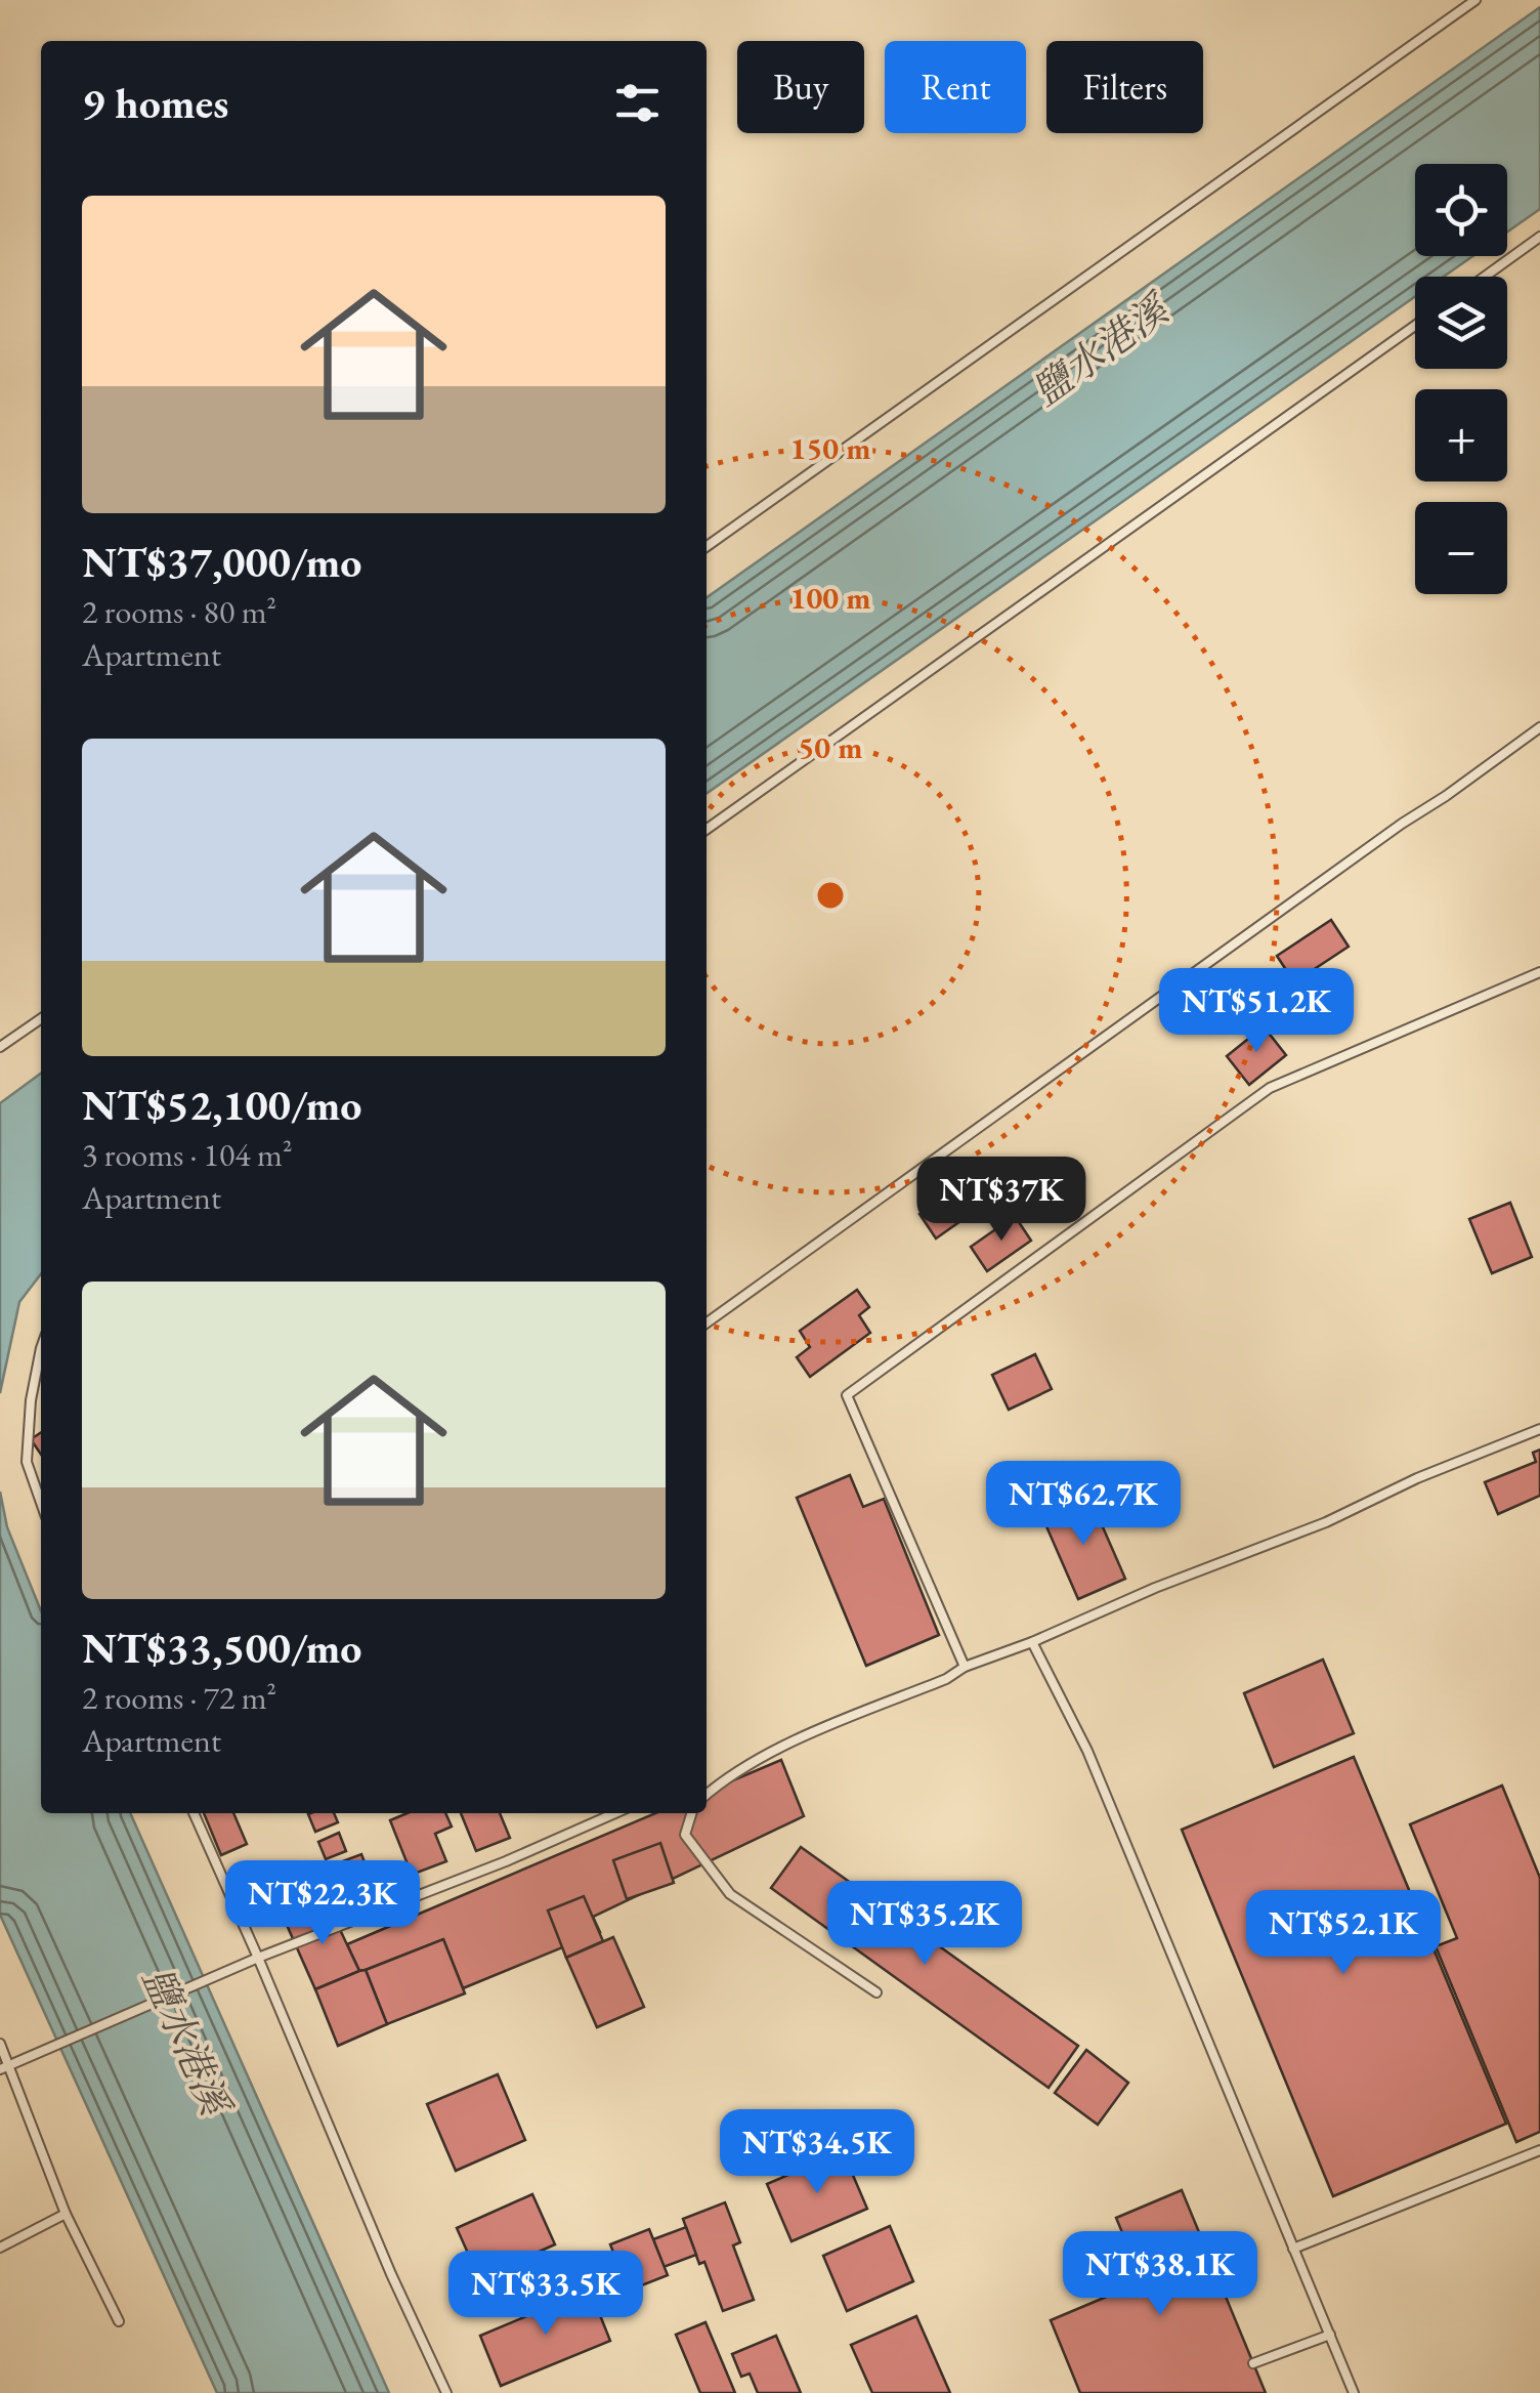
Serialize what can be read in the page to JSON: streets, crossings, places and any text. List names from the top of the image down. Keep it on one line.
{"water":["鹽水港溪"],"page":{"chip":["Buy","Rent","Filters"],"heading":"9 homes","map_buttons":["+","−"],"list":[{"name":"NT$37,000/mo","note":"2 rooms · 80 m² · Apartment"},{"name":"NT$52,100/mo","note":"3 rooms · 104 m² · Apartment"},{"name":"NT$33,500/mo","note":"2 rooms · 72 m² · Apartment"}],"price":["NT$51.2K","NT$37K","NT$62.7K","NT$22.3K","NT$35.2K","NT$52.1K","NT$34.5K","NT$38.1K","NT$33.5K"]},"rings":["150 m","100 m","50 m"]}
